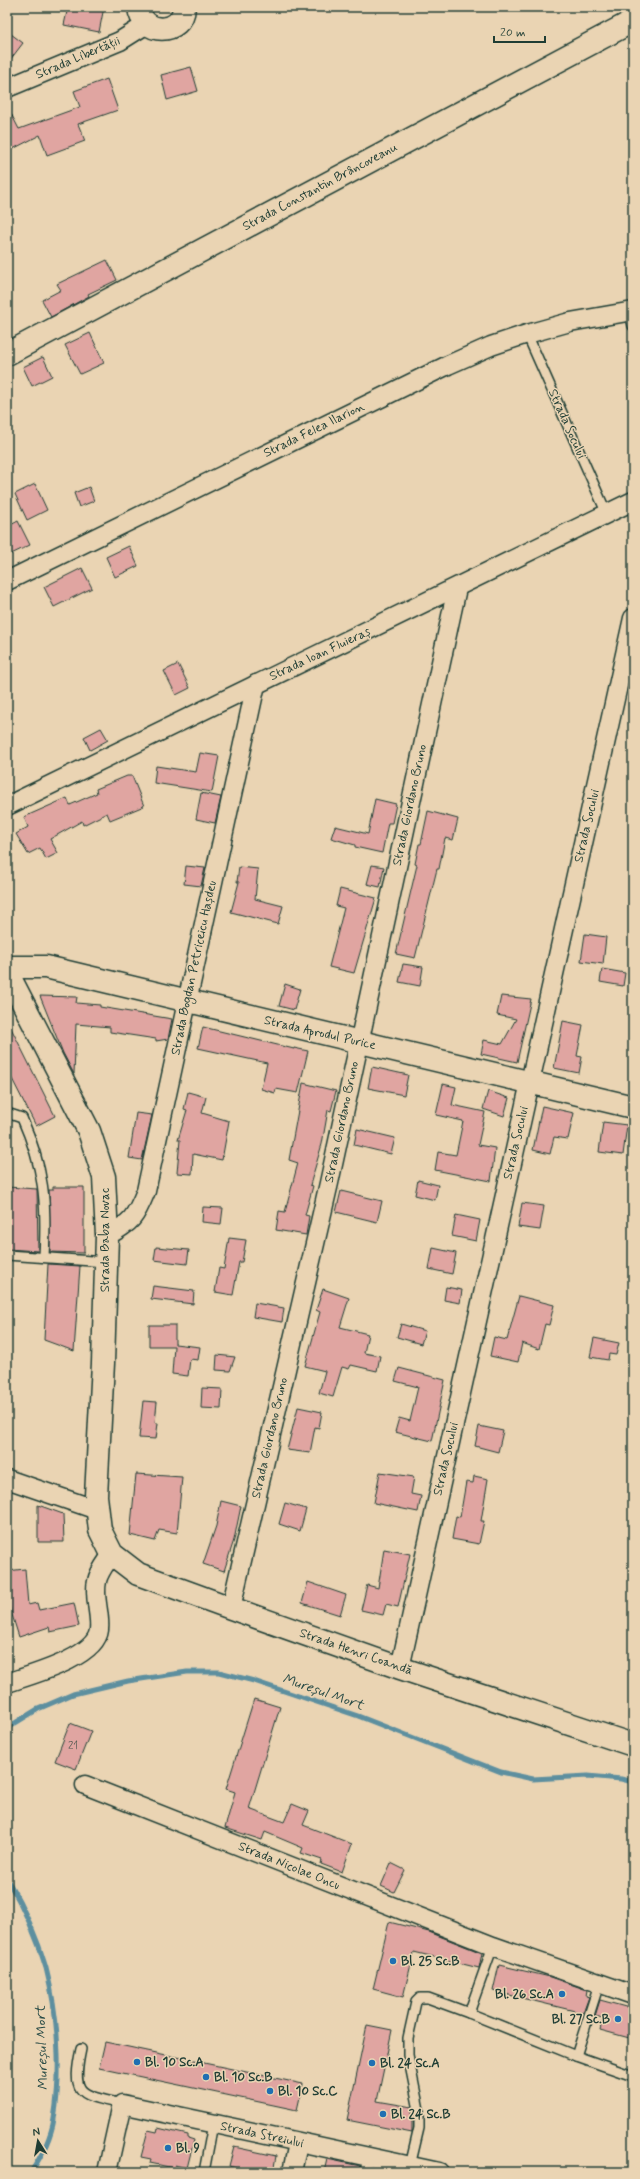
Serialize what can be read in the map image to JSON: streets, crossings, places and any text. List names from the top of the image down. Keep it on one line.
{"streets":{"street":["Strada Libertății","Strada Constantin Brâncoveanu","Strada Socului","Strada Felea Ilarion","Strada Ioan Fluieraș","Strada Giordano Bruno","Strada Bogdan Petriceicu Hașdeu","Strada Aprodul Purice","Strada Baba Novac","Strada Henri Coandă","Strada Nicolae Oncu","Strada Streiului"]},"crossings":[["Strada Socului","Strada Felea Ilarion"],["Strada Socului","Strada Ioan Fluieraș"],["Strada Socului","Strada Aprodul Purice"],["Strada Socului","Strada Henri Coandă"],["Strada Ioan Fluieraș","Strada Giordano Bruno"],["Strada Ioan Fluieraș","Strada Bogdan Petriceicu Hașdeu"],["Strada Giordano Bruno","Strada Aprodul Purice"],["Strada Giordano Bruno","Strada Henri Coandă"],["Strada Bogdan Petriceicu Hașdeu","Strada Aprodul Purice"],["Strada Bogdan Petriceicu Hașdeu","Strada Baba Novac"],["Strada Baba Novac","Strada Henri Coandă"]],"water":["Mureșul Mort"],"places":["Bl. 25 Sc.B","Bl. 26 Sc.A","Bl. 27 Sc.B","Bl. 10 Sc.A","Bl. 24 Sc.A","Bl. 10 Sc.B","Bl. 10 Sc.C","Bl. 24 Sc.B","Bl. 9"],"house_numbers":["21"],"scale_bar":"20 m","north":"top"}
